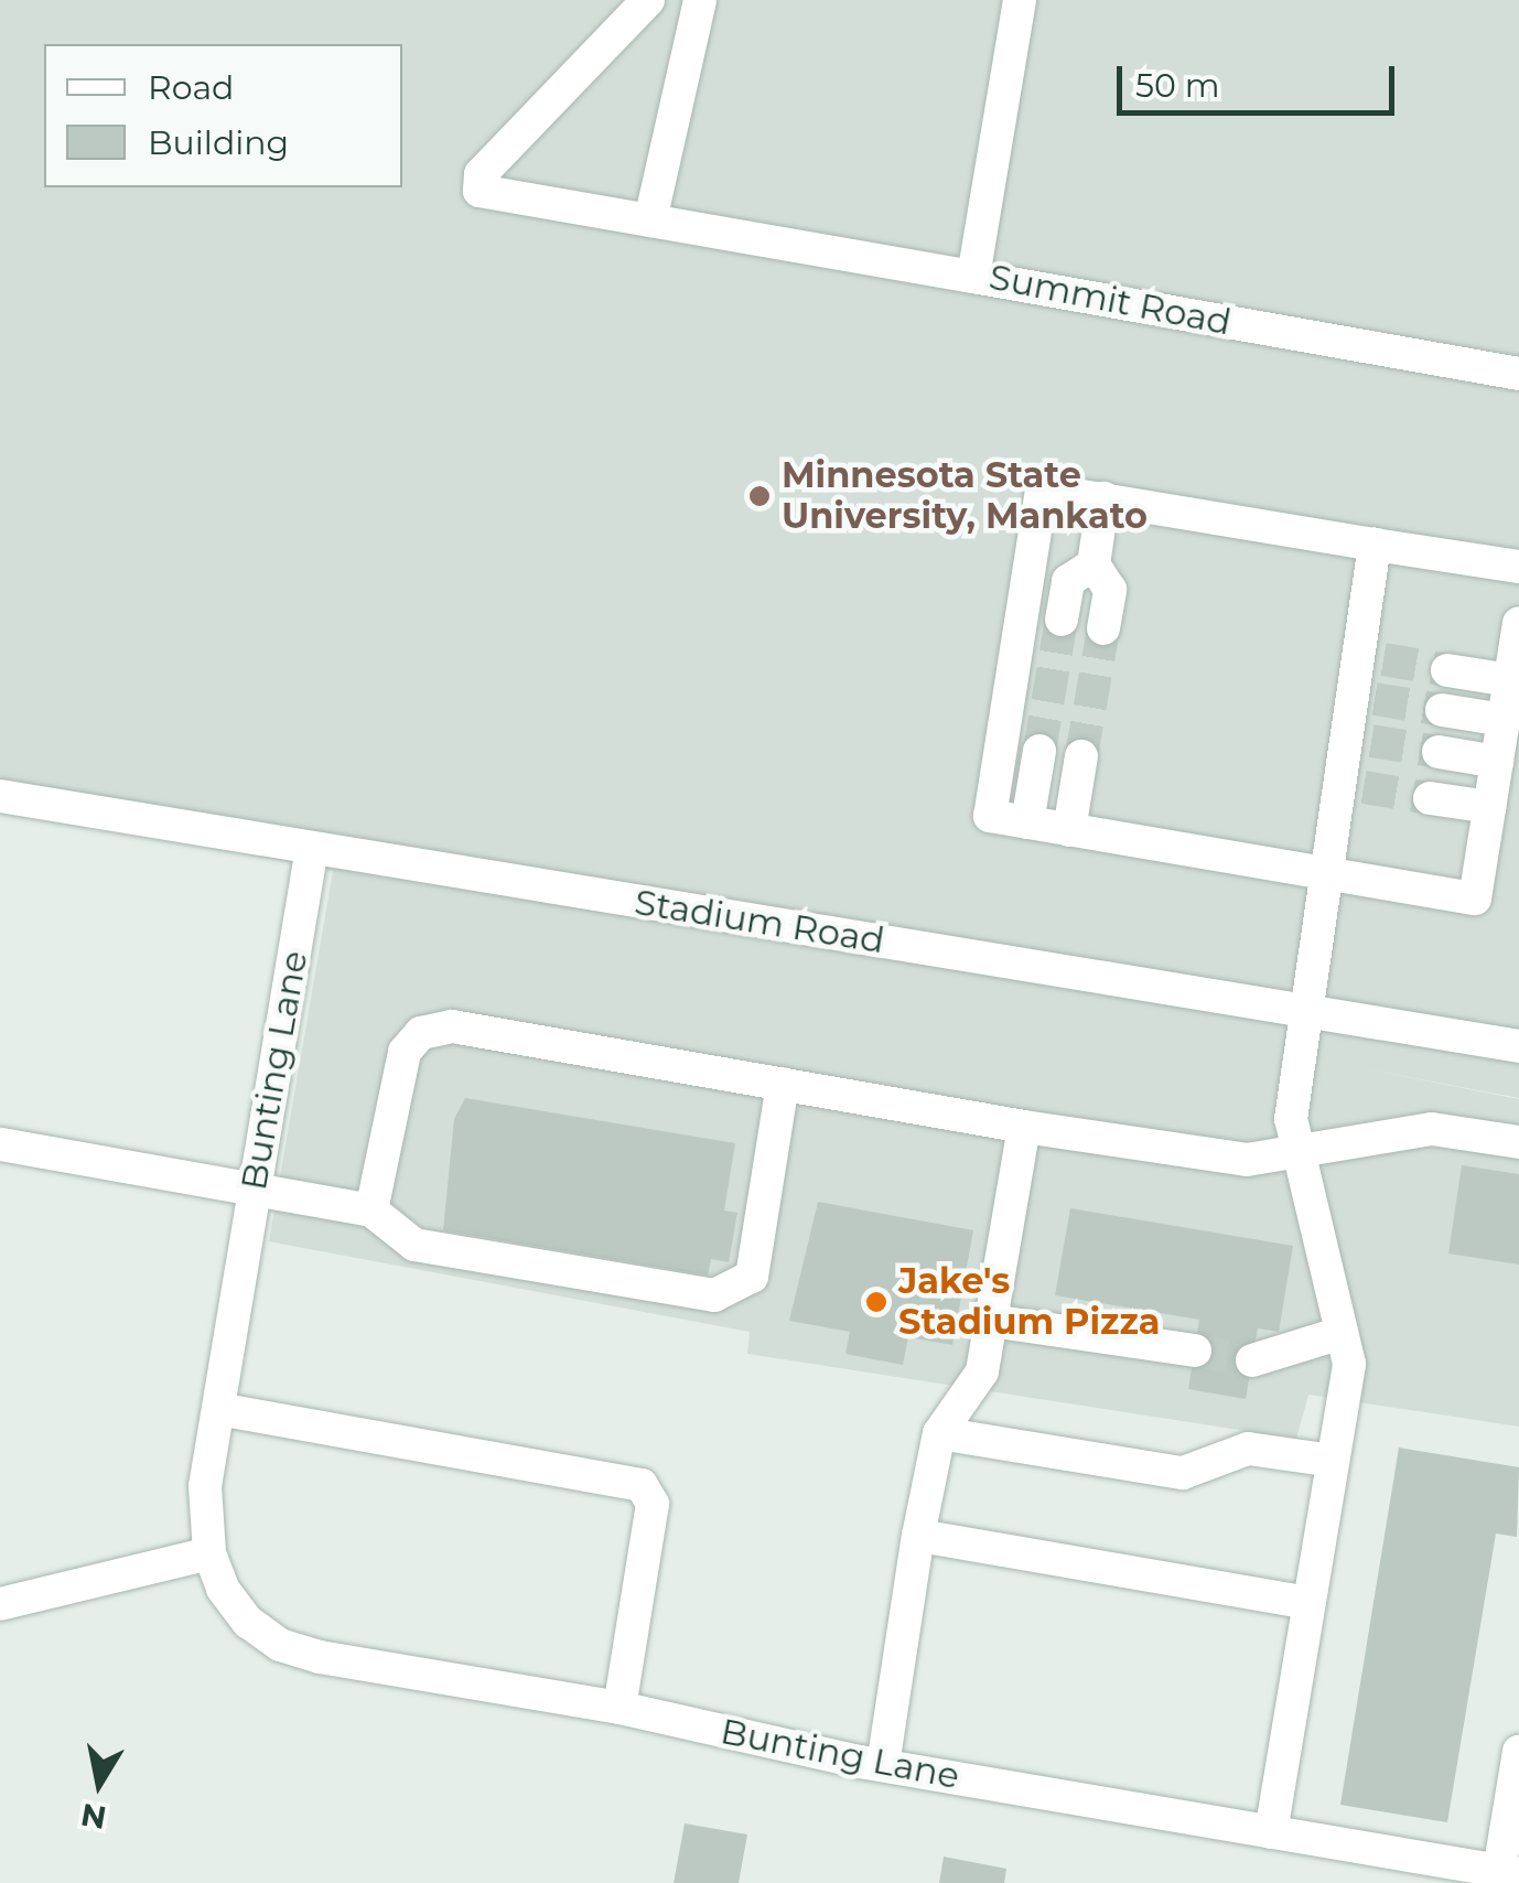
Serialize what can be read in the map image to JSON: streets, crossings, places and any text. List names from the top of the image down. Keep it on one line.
{"streets":{"street":["Summit Road","Stadium Road","Bunting Lane"]},"crossings":[["Stadium Road","Bunting Lane"]],"places":["Minnesota State University, Mankato","Jake's Stadium Pizza"],"legend":["Road","Building"],"scale_bar":"50 m","north":"bottom"}
